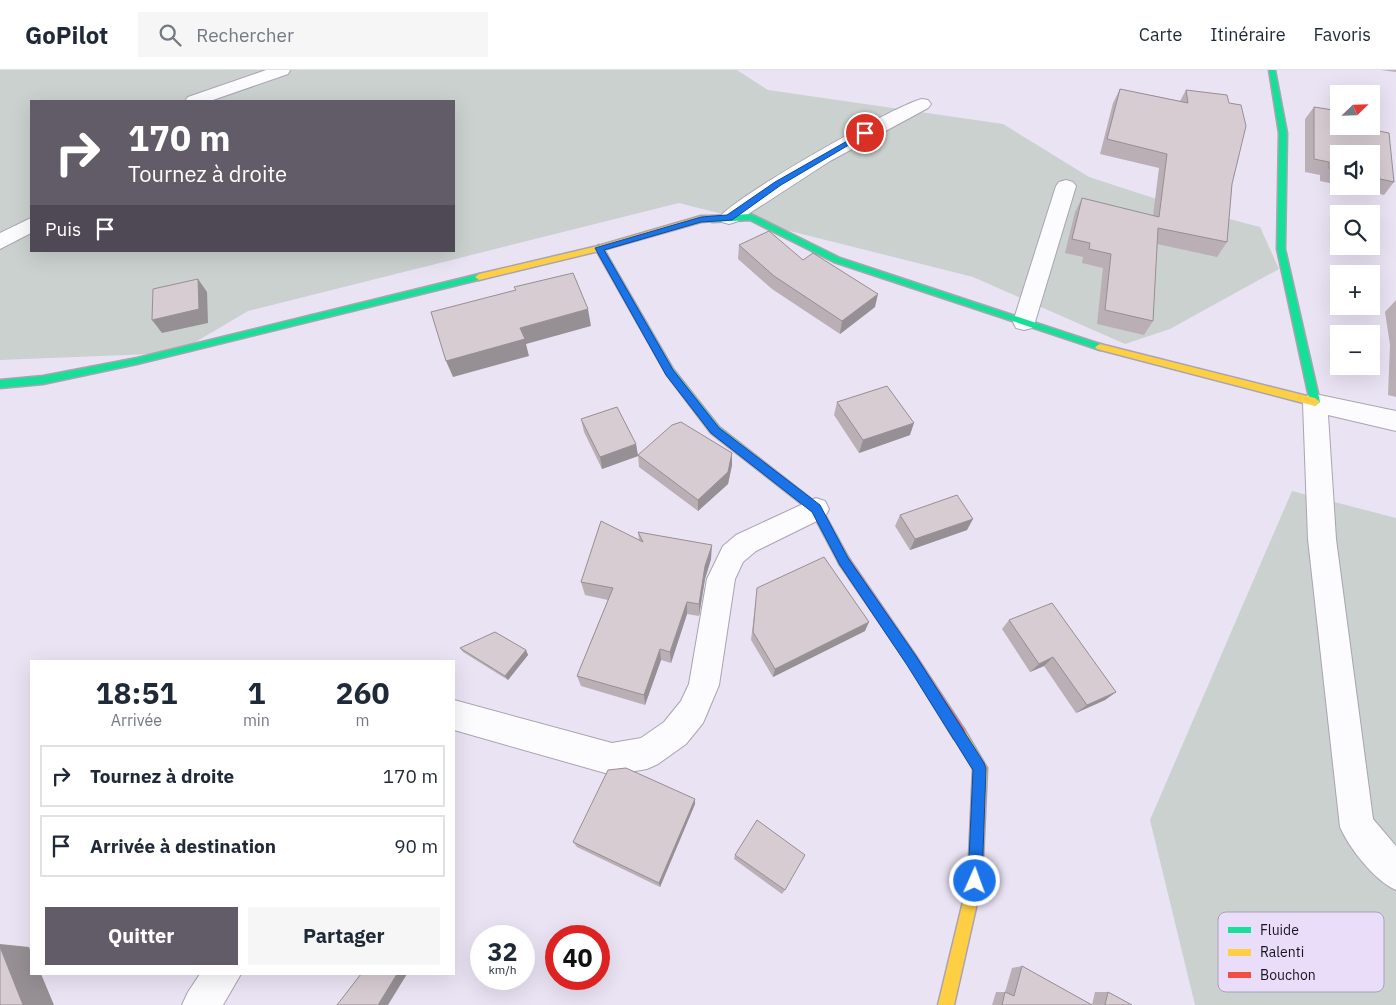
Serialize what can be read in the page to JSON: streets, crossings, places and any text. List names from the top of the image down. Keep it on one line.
{"legend":["Fluide","Ralenti","Bouchon"],"north":"top right","page":{"header":"GoPilot","search":"Rechercher","nav":["Carte","Itinéraire","Favoris"],"map_buttons":["+","−"],"turn":["170 m","Tournez à droite"],"then":"Puis","eta":["18:51","Arrivée","1","min","260","m"],"list":[{"name":"Tournez à droite","value":"170 m"},{"name":"Arrivée à destination","value":"90 m"}],"buttons":["Quitter","Partager"],"speed":"32 km/h","limit":"40"}}
